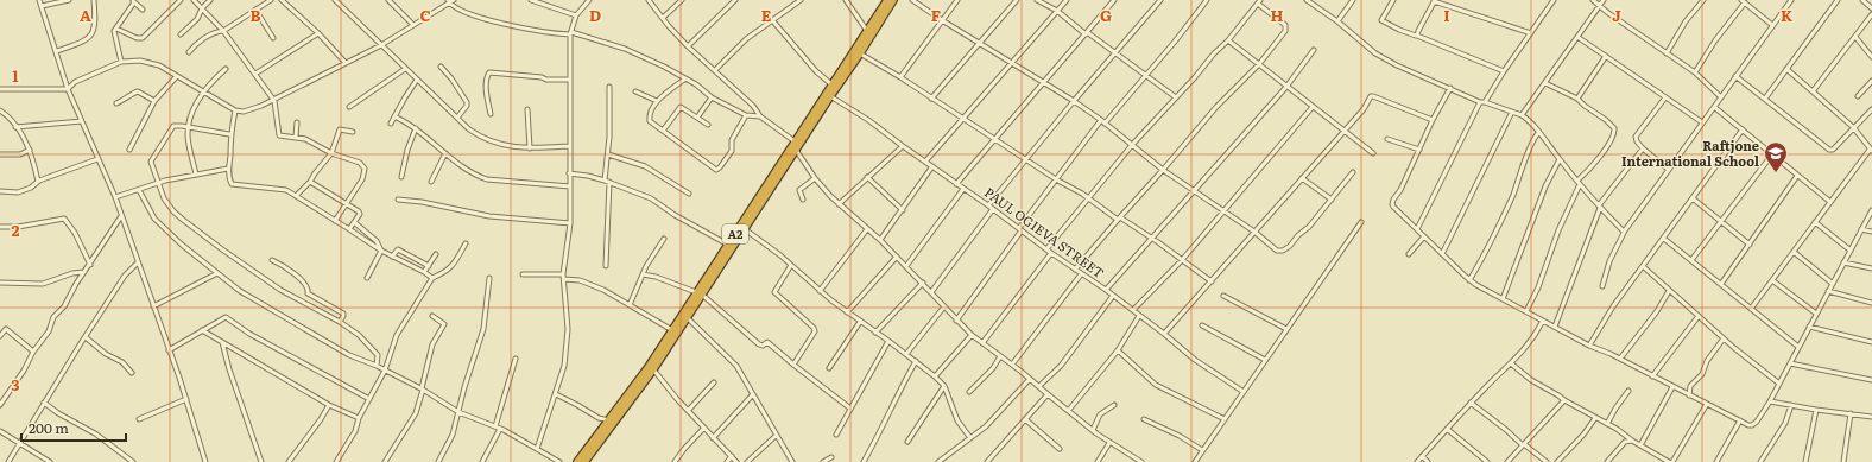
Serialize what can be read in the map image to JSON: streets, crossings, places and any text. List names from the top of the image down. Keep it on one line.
{"streets":{"highway":["A2"],"street":["PAUL OGIEVA STREET"]},"crossings":[["PAUL OGIEVA STREET","A2"]],"places":{"school or university":["Raftjone International School"]},"scale_bar":"200 m","grid":{"columns":["A","B","C","D","E","F","G","H","I","J","K"],"rows":["1","2","3"]}}
